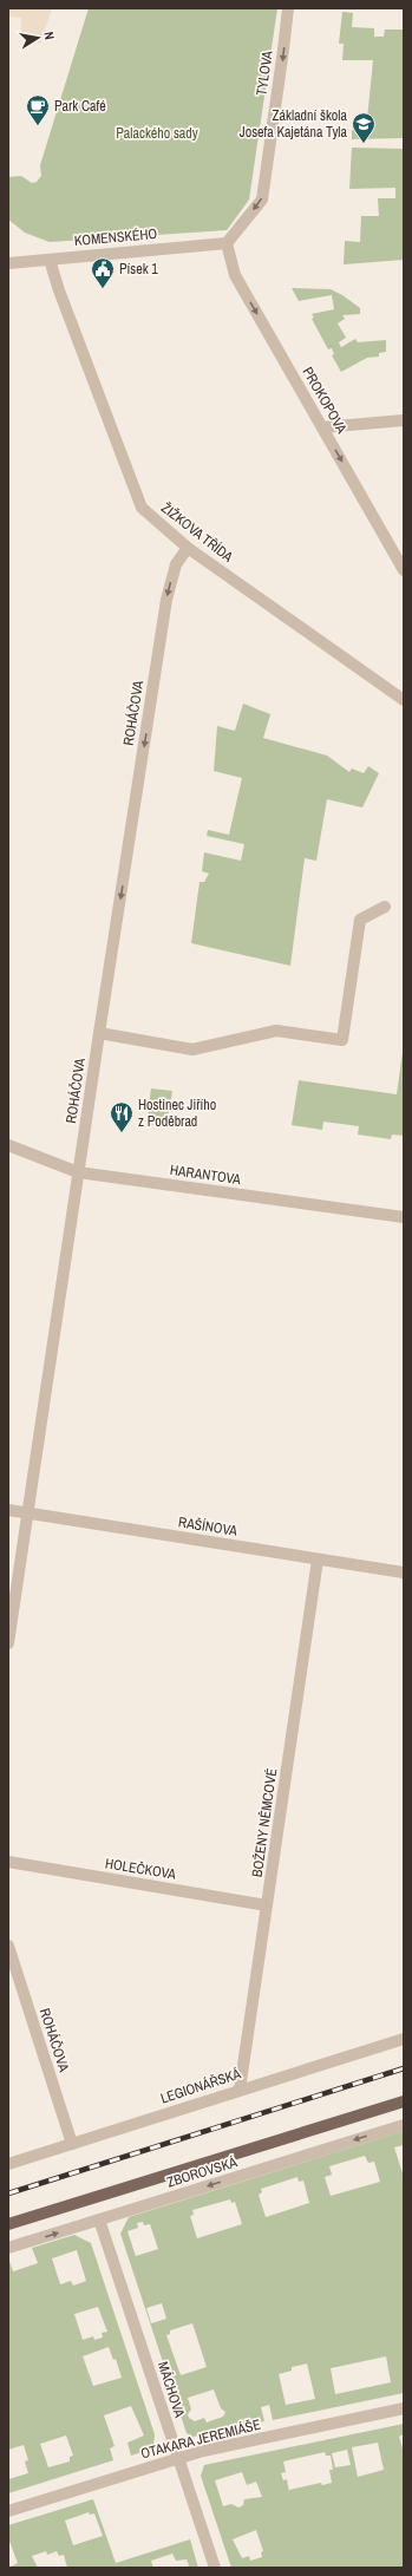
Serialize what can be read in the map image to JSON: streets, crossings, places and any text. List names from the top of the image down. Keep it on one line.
{"streets":{"street":["TYLOVA","KOMENSKÉHO","PROKOPOVA","ŽIŽKOVA TŘÍDA","ROHÁČOVA","HARANTOVA","RAŠÍNOVA","BOŽENY NĚMCOVÉ","HOLEČKOVA","LEGIONÁŘSKÁ","ZBOROVSKÁ","MÁCHOVA","OTAKARA JEREMIÁŠE"]},"crossings":[["TYLOVA","KOMENSKÉHO"],["TYLOVA","PROKOPOVA"],["KOMENSKÉHO","PROKOPOVA"],["KOMENSKÉHO","ŽIŽKOVA TŘÍDA"],["ŽIŽKOVA TŘÍDA","ROHÁČOVA"],["ROHÁČOVA","HARANTOVA"],["ROHÁČOVA","RAŠÍNOVA"],["ROHÁČOVA","LEGIONÁŘSKÁ"],["RAŠÍNOVA","BOŽENY NĚMCOVÉ"],["BOŽENY NĚMCOVÉ","HOLEČKOVA"],["BOŽENY NĚMCOVÉ","LEGIONÁŘSKÁ"],["ZBOROVSKÁ","MÁCHOVA"],["MÁCHOVA","OTAKARA JEREMIÁŠE"]],"one_way":["TYLOVA","PROKOPOVA","ROHÁČOVA"],"parks":["Palackého sady"],"places":{"cafe":["Park Café"],"school or university":["Základní škola Josefa Kajetána Tyla"],"public building":["Písek 1"],"restaurant":["Hostinec Jiřího z Poděbrad"]},"north":"right"}
